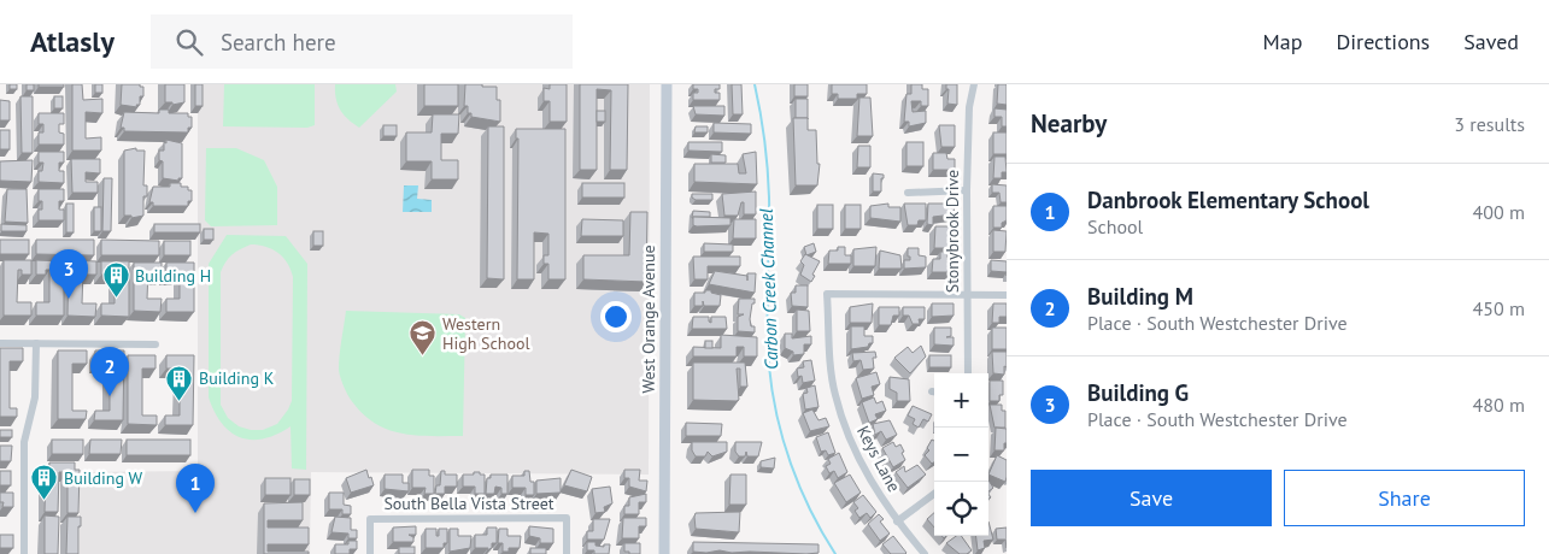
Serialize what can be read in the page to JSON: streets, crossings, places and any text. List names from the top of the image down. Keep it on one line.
{"streets":{"main road":["West Orange Avenue"],"street":["Stonybrook Drive","Keys Lane","South Bella Vista Street"]},"crossings":[["Stonybrook Drive","Keys Lane"]],"water":["Carbon Creek Channel"],"places":{"building":["Building H","Building K","Building W"],"school or university":["Western High School"]},"page":{"header":"Atlasly","search":"Search here","nav":["Map","Directions","Saved"],"heading":["Nearby","3 results"],"list":[{"mark":"1","name":"Danbrook Elementary School","note":"School","value":"400 m"},{"mark":"2","name":"Building M","note":"Place · South Westchester Drive","value":"450 m"},{"mark":"3","name":"Building G","note":"Place · South Westchester Drive","value":"480 m"}],"pins":["3","2","1"],"map_buttons":["+","−"],"buttons":["Save","Share"]}}
